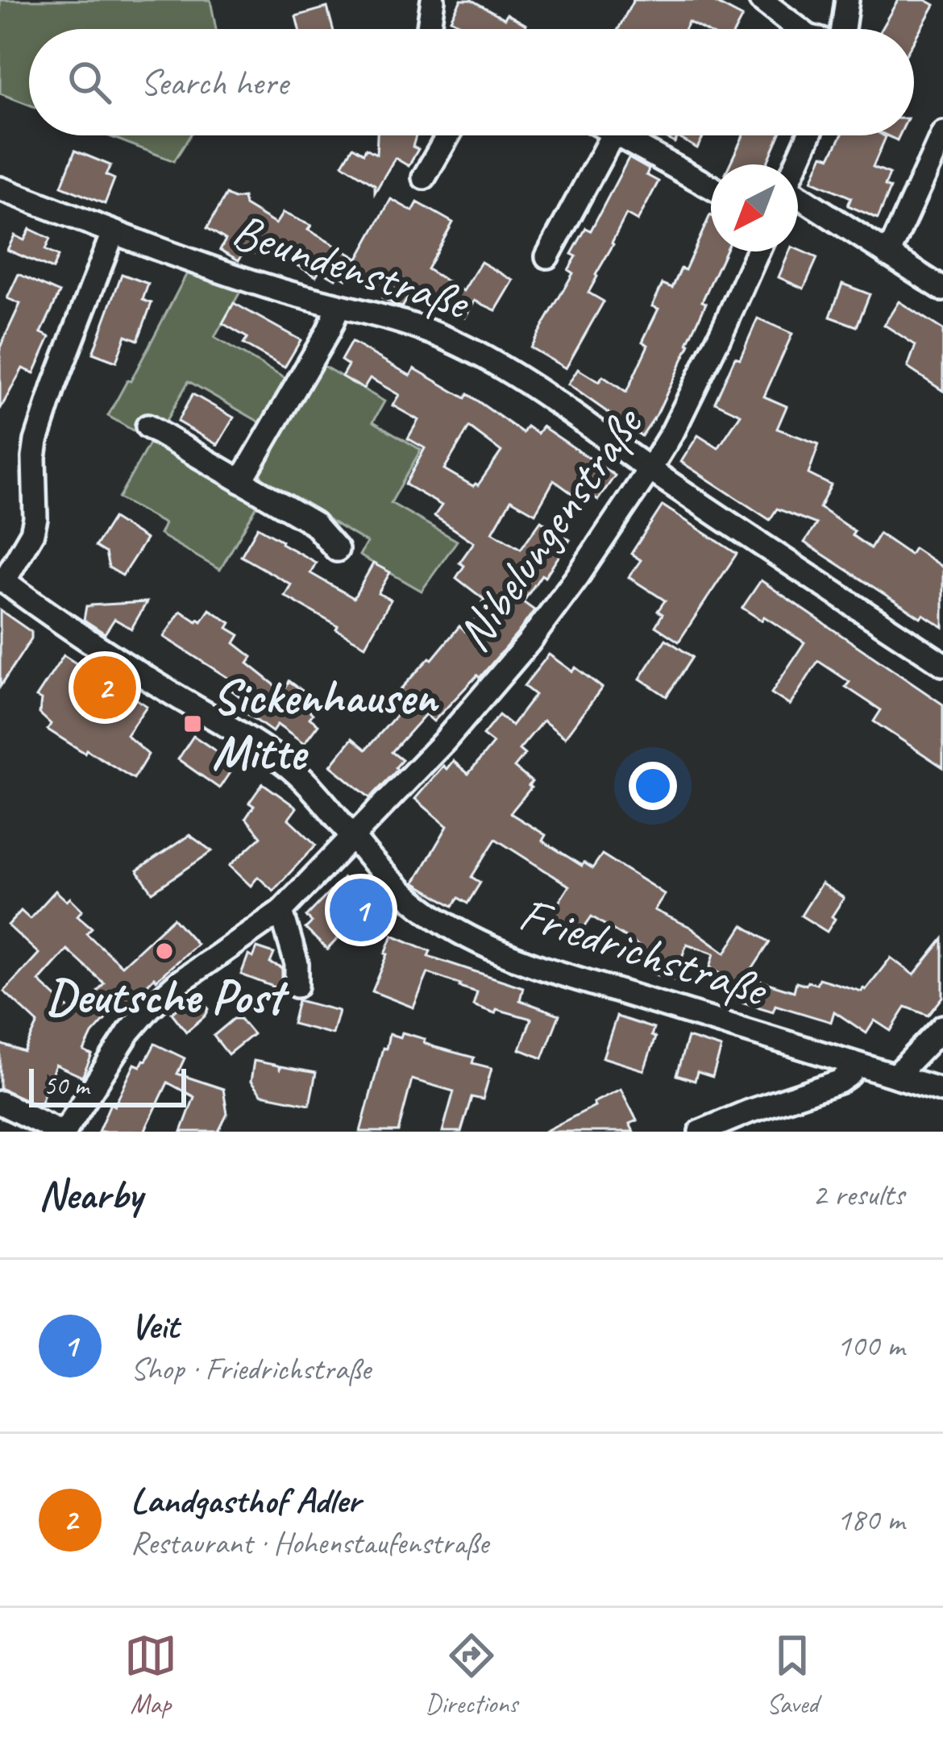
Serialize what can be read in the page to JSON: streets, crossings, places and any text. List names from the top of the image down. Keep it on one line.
{"streets":{"street":["Beundenstraße","Nibelungenstraße","Friedrichstraße"]},"crossings":[["Beundenstraße","Nibelungenstraße"],["Nibelungenstraße","Friedrichstraße"]],"places":{"transit":["Sickenhausen Mitte"],"other":["Deutsche Post"]},"scale_bar":"50 m","north":"bottom left","page":{"search":"Search here","pins":["2","1"],"scale":"50 m","heading":["Nearby","2 results"],"list":[{"mark":"1","name":"Veit","note":"Shop · Friedrichstraße","value":"100 m"},{"mark":"2","name":"Landgasthof Adler","note":"Restaurant · Hohenstaufenstraße","value":"180 m"}],"nav":["Map","Directions","Saved"]}}
